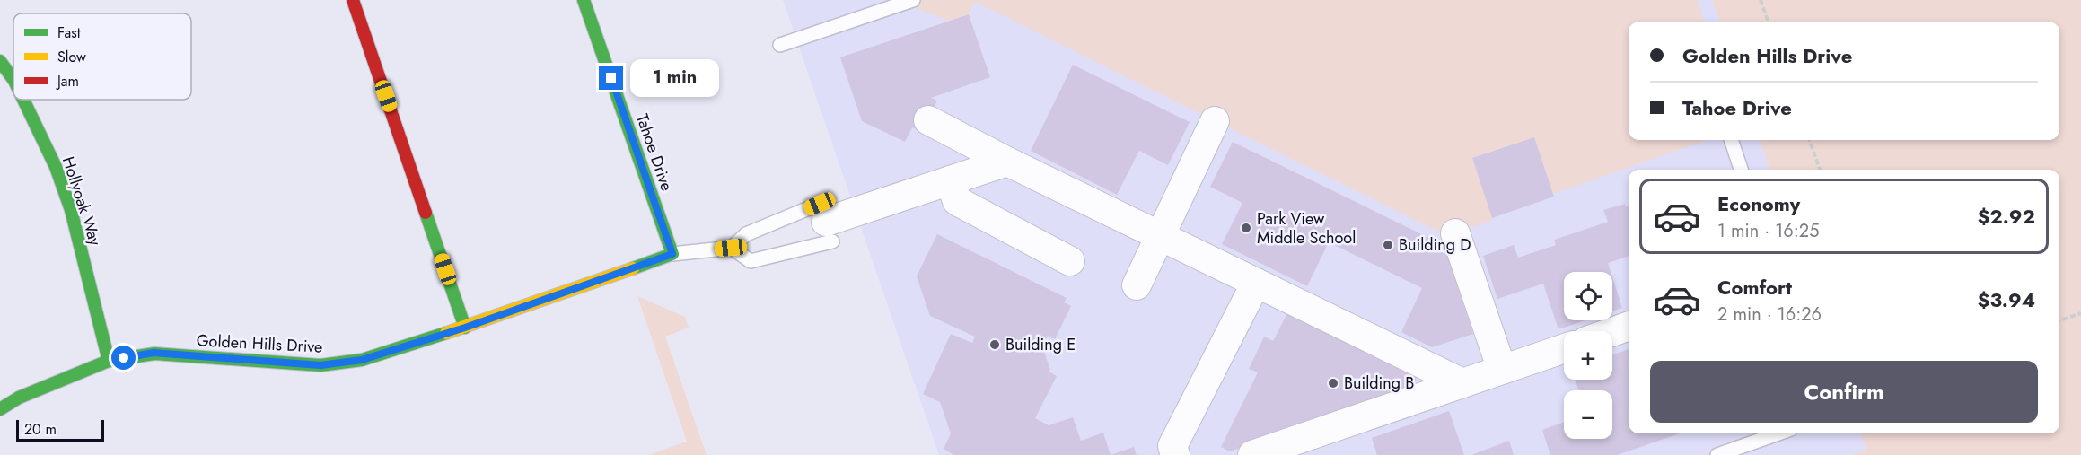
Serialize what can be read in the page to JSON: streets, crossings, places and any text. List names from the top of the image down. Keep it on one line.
{"streets":{"street":["Tahoe Drive","Hollyoak Way","Golden Hills Drive"]},"crossings":[["Tahoe Drive","Golden Hills Drive"],["Hollyoak Way","Golden Hills Drive"]],"places":["Park View Middle School","Building D","Building E","Building B"],"legend":["Fast","Slow","Jam"],"scale_bar":"20 m","page":{"banner":["Golden Hills Drive","Tahoe Drive"],"bubble":"1 min","list":[{"name":"Economy","note":"1 min · 16:25","value":"$2.92"},{"name":"Comfort","note":"2 min · 16:26","value":"$3.94"}],"map_buttons":["+","−"],"buttons":"Confirm","scale":"20 m"}}
